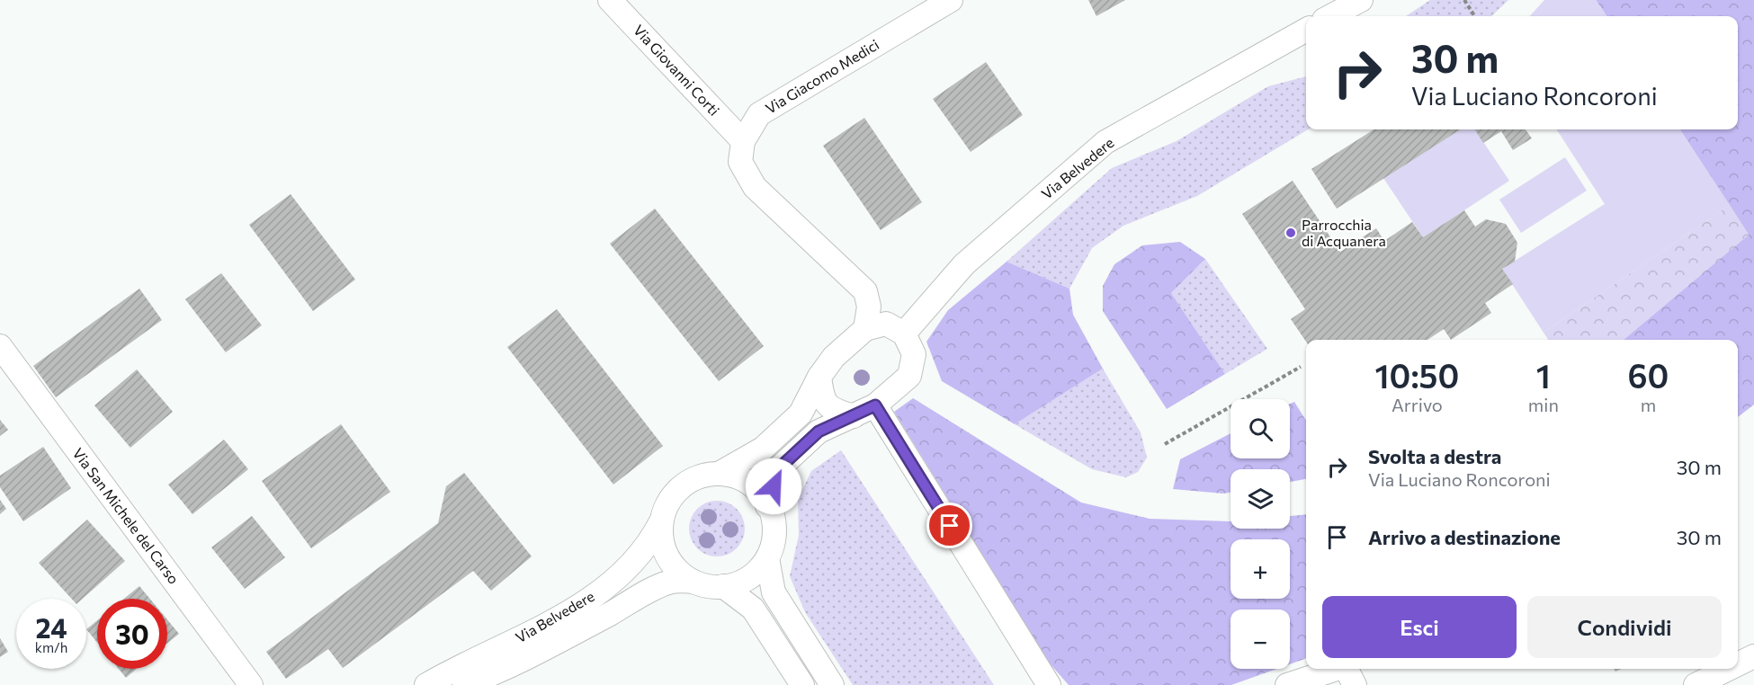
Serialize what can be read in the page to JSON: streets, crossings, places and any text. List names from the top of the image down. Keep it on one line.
{"streets":{"street":["Via Giovanni Corti","Via Giacomo Medici","Via Belvedere","Via San Michele del Carso"]},"crossings":[["Via Giovanni Corti","Via Giacomo Medici"]],"places":["Parrocchia di Acquanera"],"page":{"turn":["30 m","Via Luciano Roncoroni"],"eta":["10:50","Arrivo","1","min","60","m"],"map_buttons":["+","−"],"list":[{"name":"Svolta a destra","note":"Via Luciano Roncoroni","value":"30 m"},{"name":"Arrivo a destinazione","value":"30 m"}],"buttons":["Esci","Condividi"],"speed":"24 km/h","limit":"30"}}
